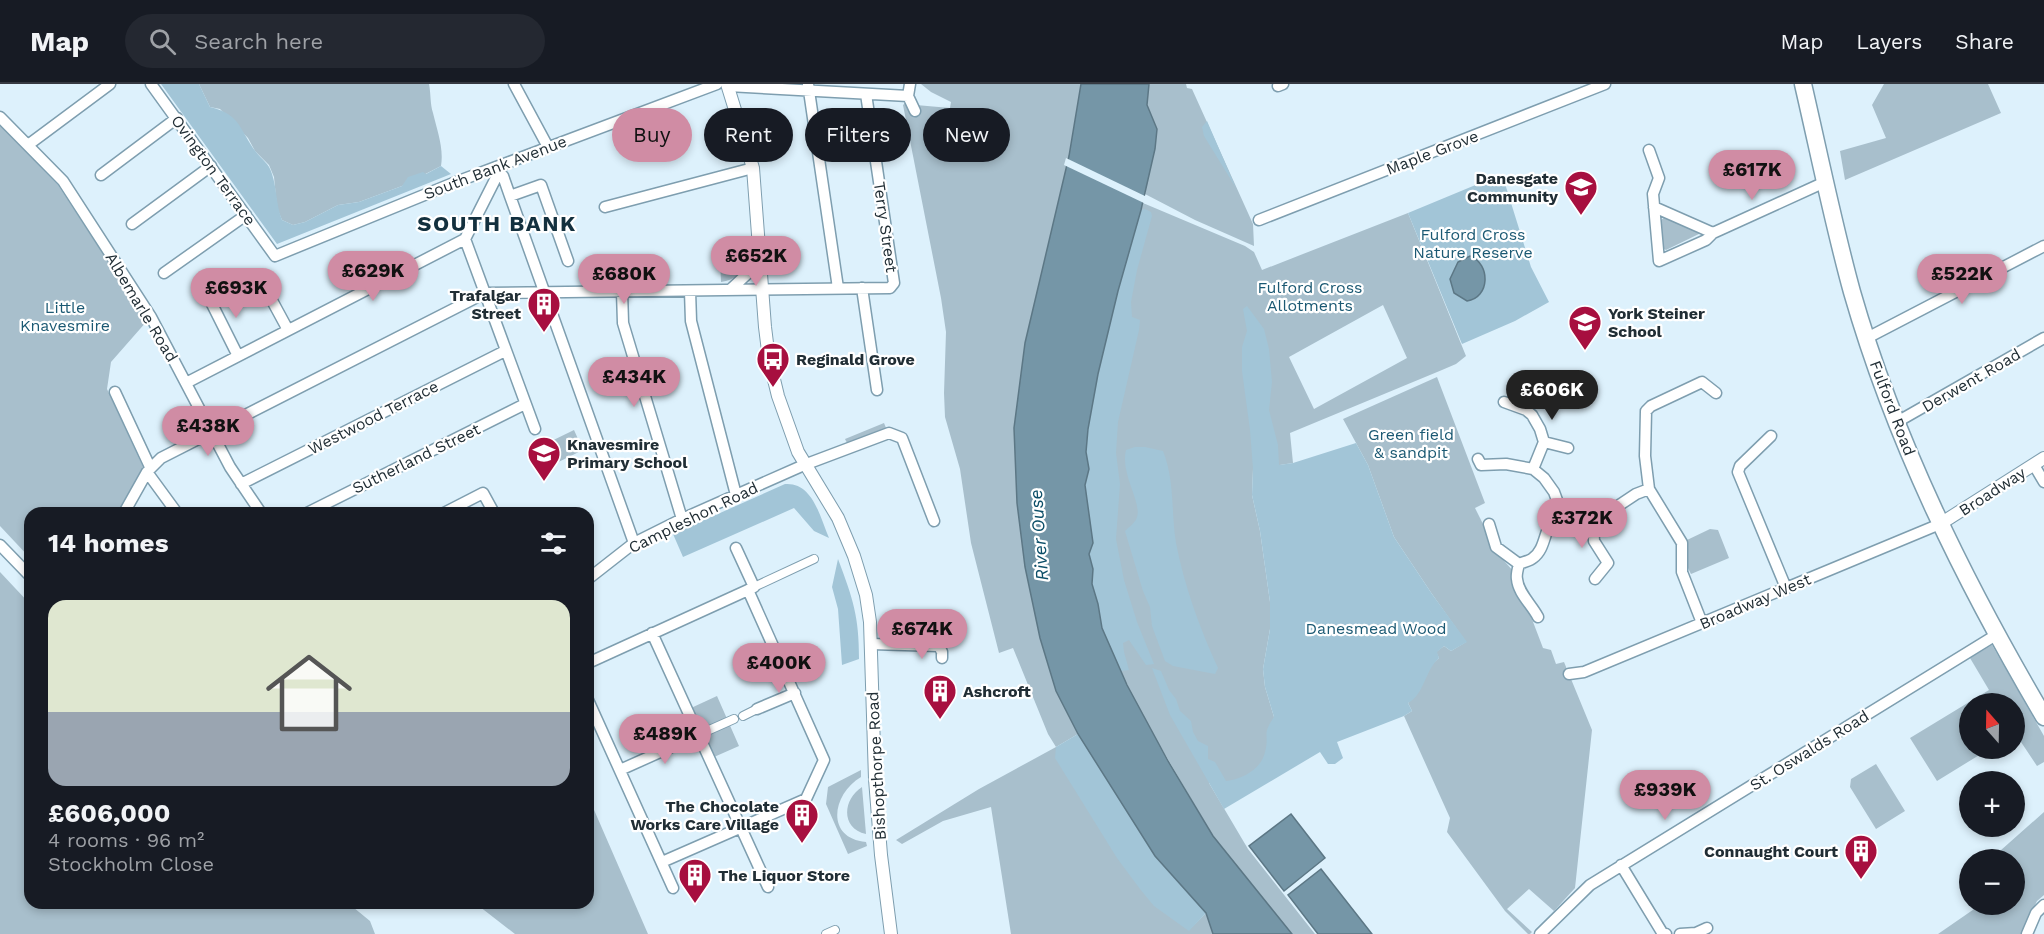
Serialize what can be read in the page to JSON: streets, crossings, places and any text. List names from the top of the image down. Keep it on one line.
{"streets":{"main road":["Fulford Road"],"street":["Maple Grove","South Bank Avenue","Ovington Terrace","Terry Street","Albemarle Road","Derwent Road","Westwood Terrace","Sutherland Street","Broadway","Campleshon Road","Broadway West","St. Oswalds Road","Bishopthorpe Road"]},"crossings":[["South Bank Avenue","Ovington Terrace"],["South Bank Avenue","Bishopthorpe Road"],["Albemarle Road","Westwood Terrace"],["Derwent Road","Fulford Road"],["Fulford Road","Broadway"],["Fulford Road","Broadway West"],["Fulford Road","St. Oswalds Road"],["Broadway","Broadway West"],["Campleshon Road","Bishopthorpe Road"]],"districts":["SOUTH BANK"],"water":["River Ouse"],"parks":["Fulford Cross Nature Reserve","Fulford Cross Allotments","Little Knavesmire","Green field & sandpit","Danesmead Wood"],"places":{"school or university":["Danesgate Community","York Steiner School","Knavesmire Primary School"],"building":["Trafalgar Street","Ashcroft","The Chocolate Works Care Village","Connaught Court","The Liquor Store"],"bus stop":["Reginald Grove"]},"north":"top","page":{"header":"Map","search":"Search here","nav":["Map","Layers","Share"],"chip":["Buy","Rent","Filters","New"],"price":["£617K","£652K","£629K","£680K","£522K","£693K","£434K","£606K","£438K","£372K","£674K","£400K","£489K","£939K"],"heading":"14 homes","list":[{"name":"£606,000","note":"4 rooms · 96 m² · Stockholm Close"}],"map_buttons":["+","−"]}}
